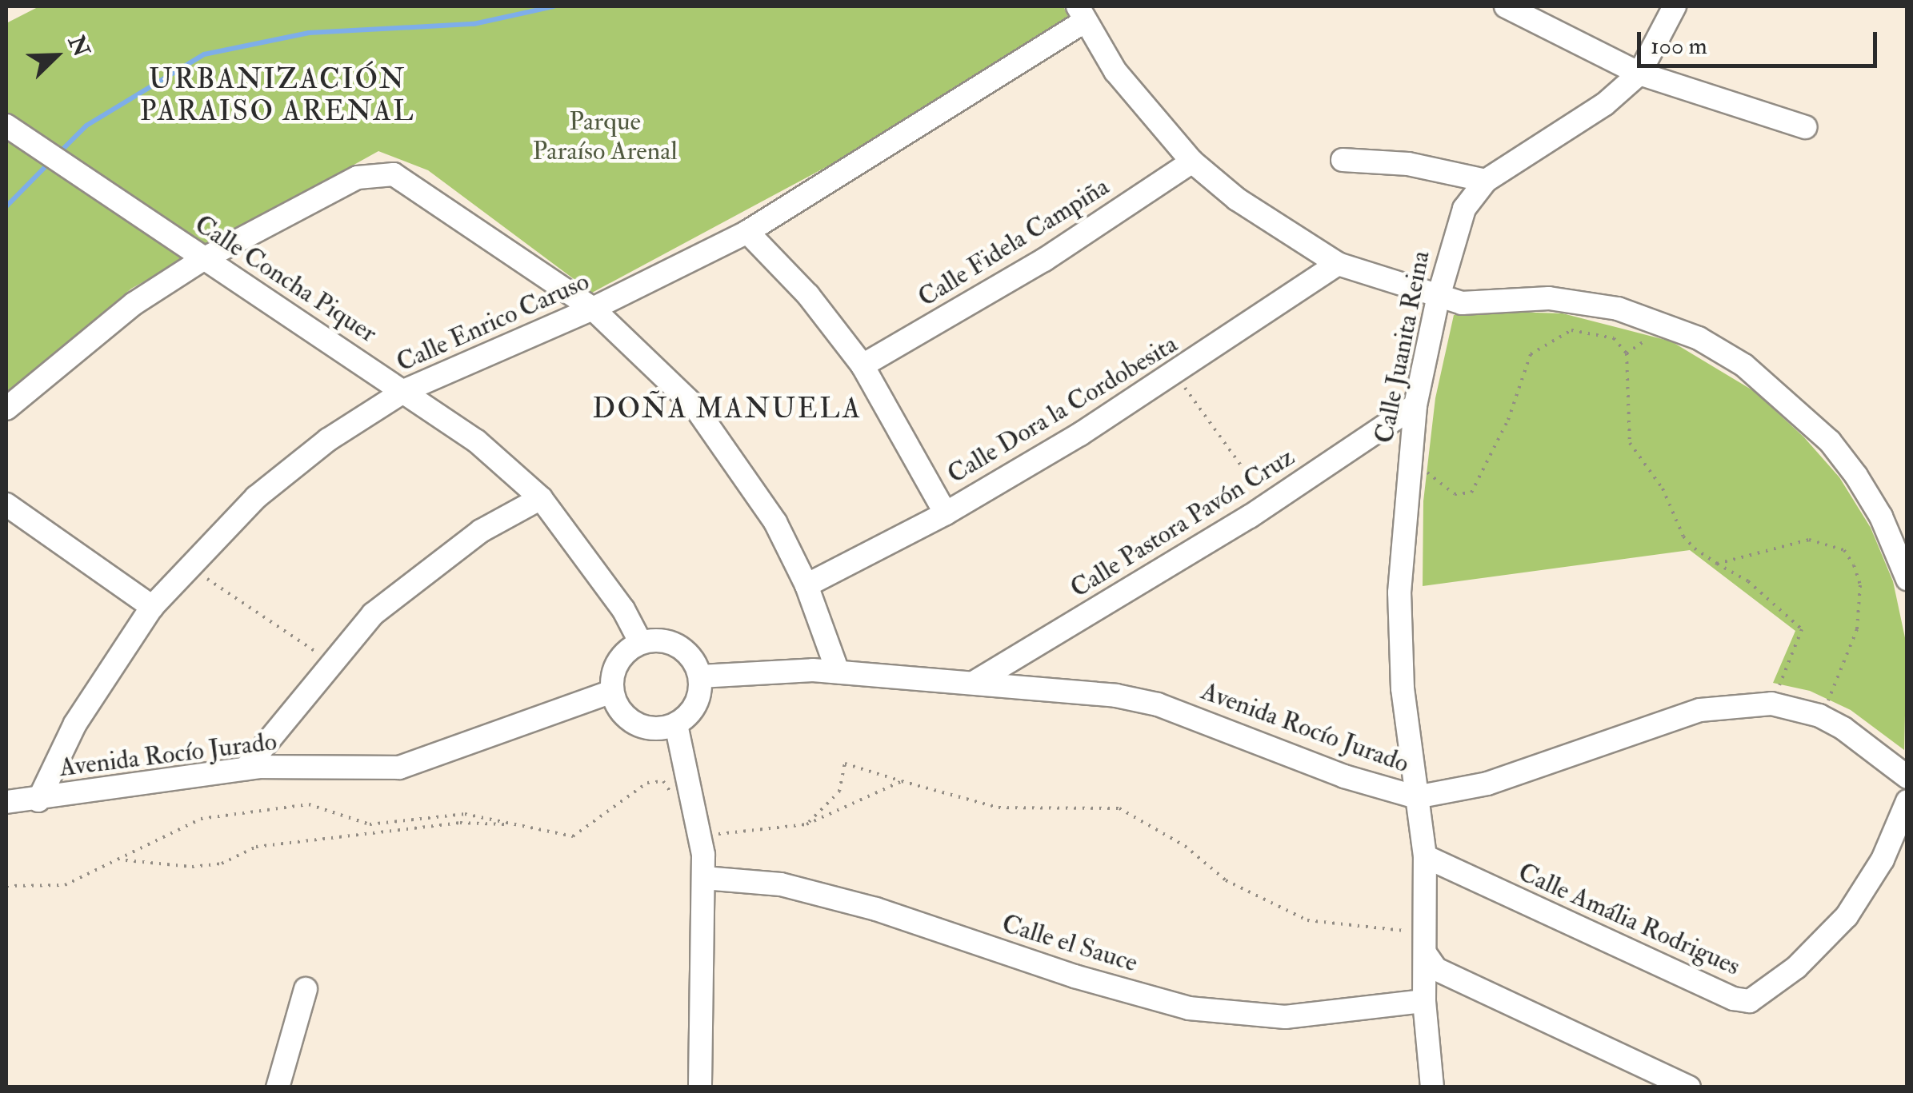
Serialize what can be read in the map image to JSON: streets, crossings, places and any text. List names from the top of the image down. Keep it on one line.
{"streets":{"street":["Calle Fidela Campiña","Calle Concha Piquer","Calle Enrico Caruso","Calle Juanita Reina","Calle Dora la Cordobesita","Calle Pastora Pavón Cruz","Avenida Rocío Jurado","Calle Amália Rodrigues","Calle el Sauce"]},"crossings":[["Calle Concha Piquer","Calle Enrico Caruso"],["Calle Concha Piquer","Avenida Rocío Jurado"],["Calle Enrico Caruso","Avenida Rocío Jurado"],["Calle Juanita Reina","Calle Pastora Pavón Cruz"],["Calle Juanita Reina","Avenida Rocío Jurado"],["Calle Juanita Reina","Calle Amália Rodrigues"],["Calle Juanita Reina","Calle el Sauce"],["Calle Pastora Pavón Cruz","Avenida Rocío Jurado"]],"districts":["URBANIZACIÓN PARAISO ARENAL","DOÑA MANUELA"],"parks":["Parque Paraíso Arenal"],"scale_bar":"100 m","north":"top right"}
